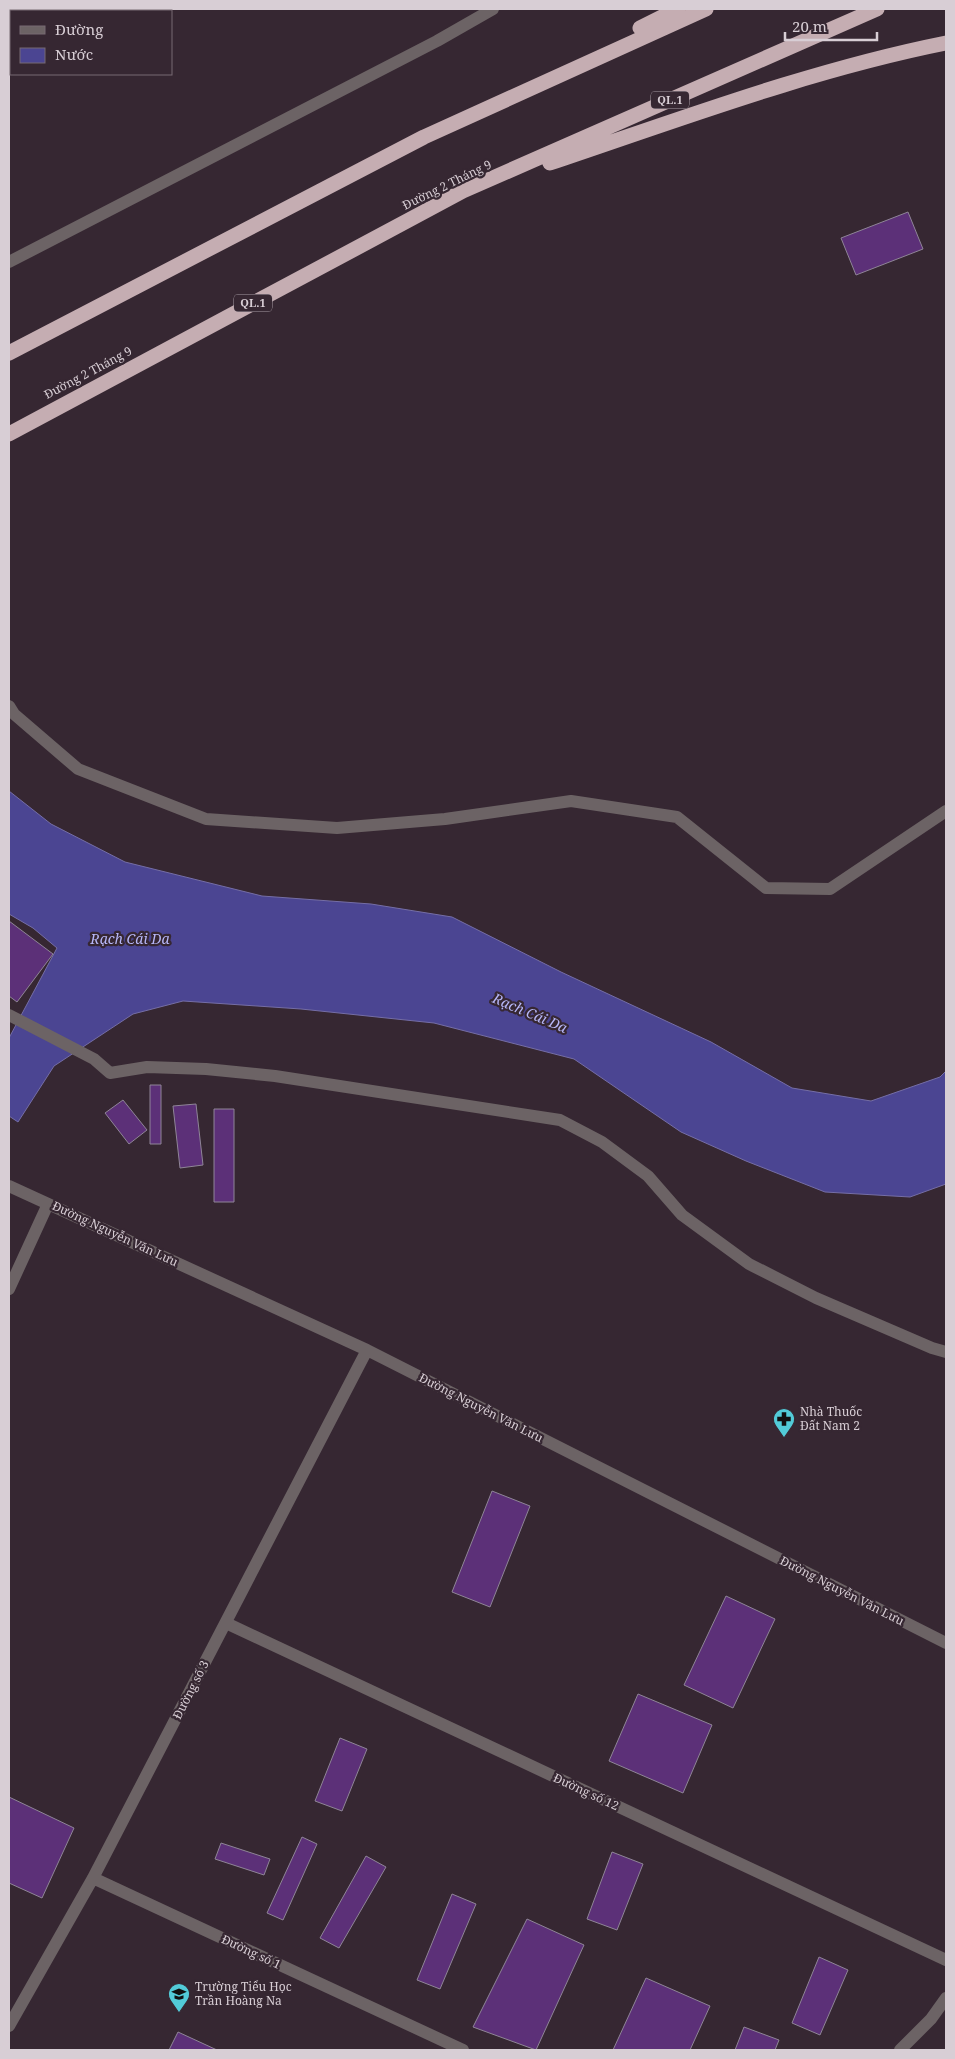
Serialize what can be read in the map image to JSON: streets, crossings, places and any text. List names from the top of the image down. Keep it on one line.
{"streets":{"highway":["QL.1","Đường 2 Tháng 9"],"street":["Đường Nguyễn Văn Lưu","Đường số 3","Đường số 12","Đường số 1"]},"crossings":[["Đường Nguyễn Văn Lưu","Đường số 3"],["Đường số 3","Đường số 12"],["Đường số 3","Đường số 1"]],"water":["Rạch Cái Da"],"places":{"pharmacy":["Nhà Thuốc Đất Nam 2"],"school or university":["Trường Tiểu Học Trần Hoàng Na"]},"legend":["Đường","Nước"],"scale_bar":"20 m"}
